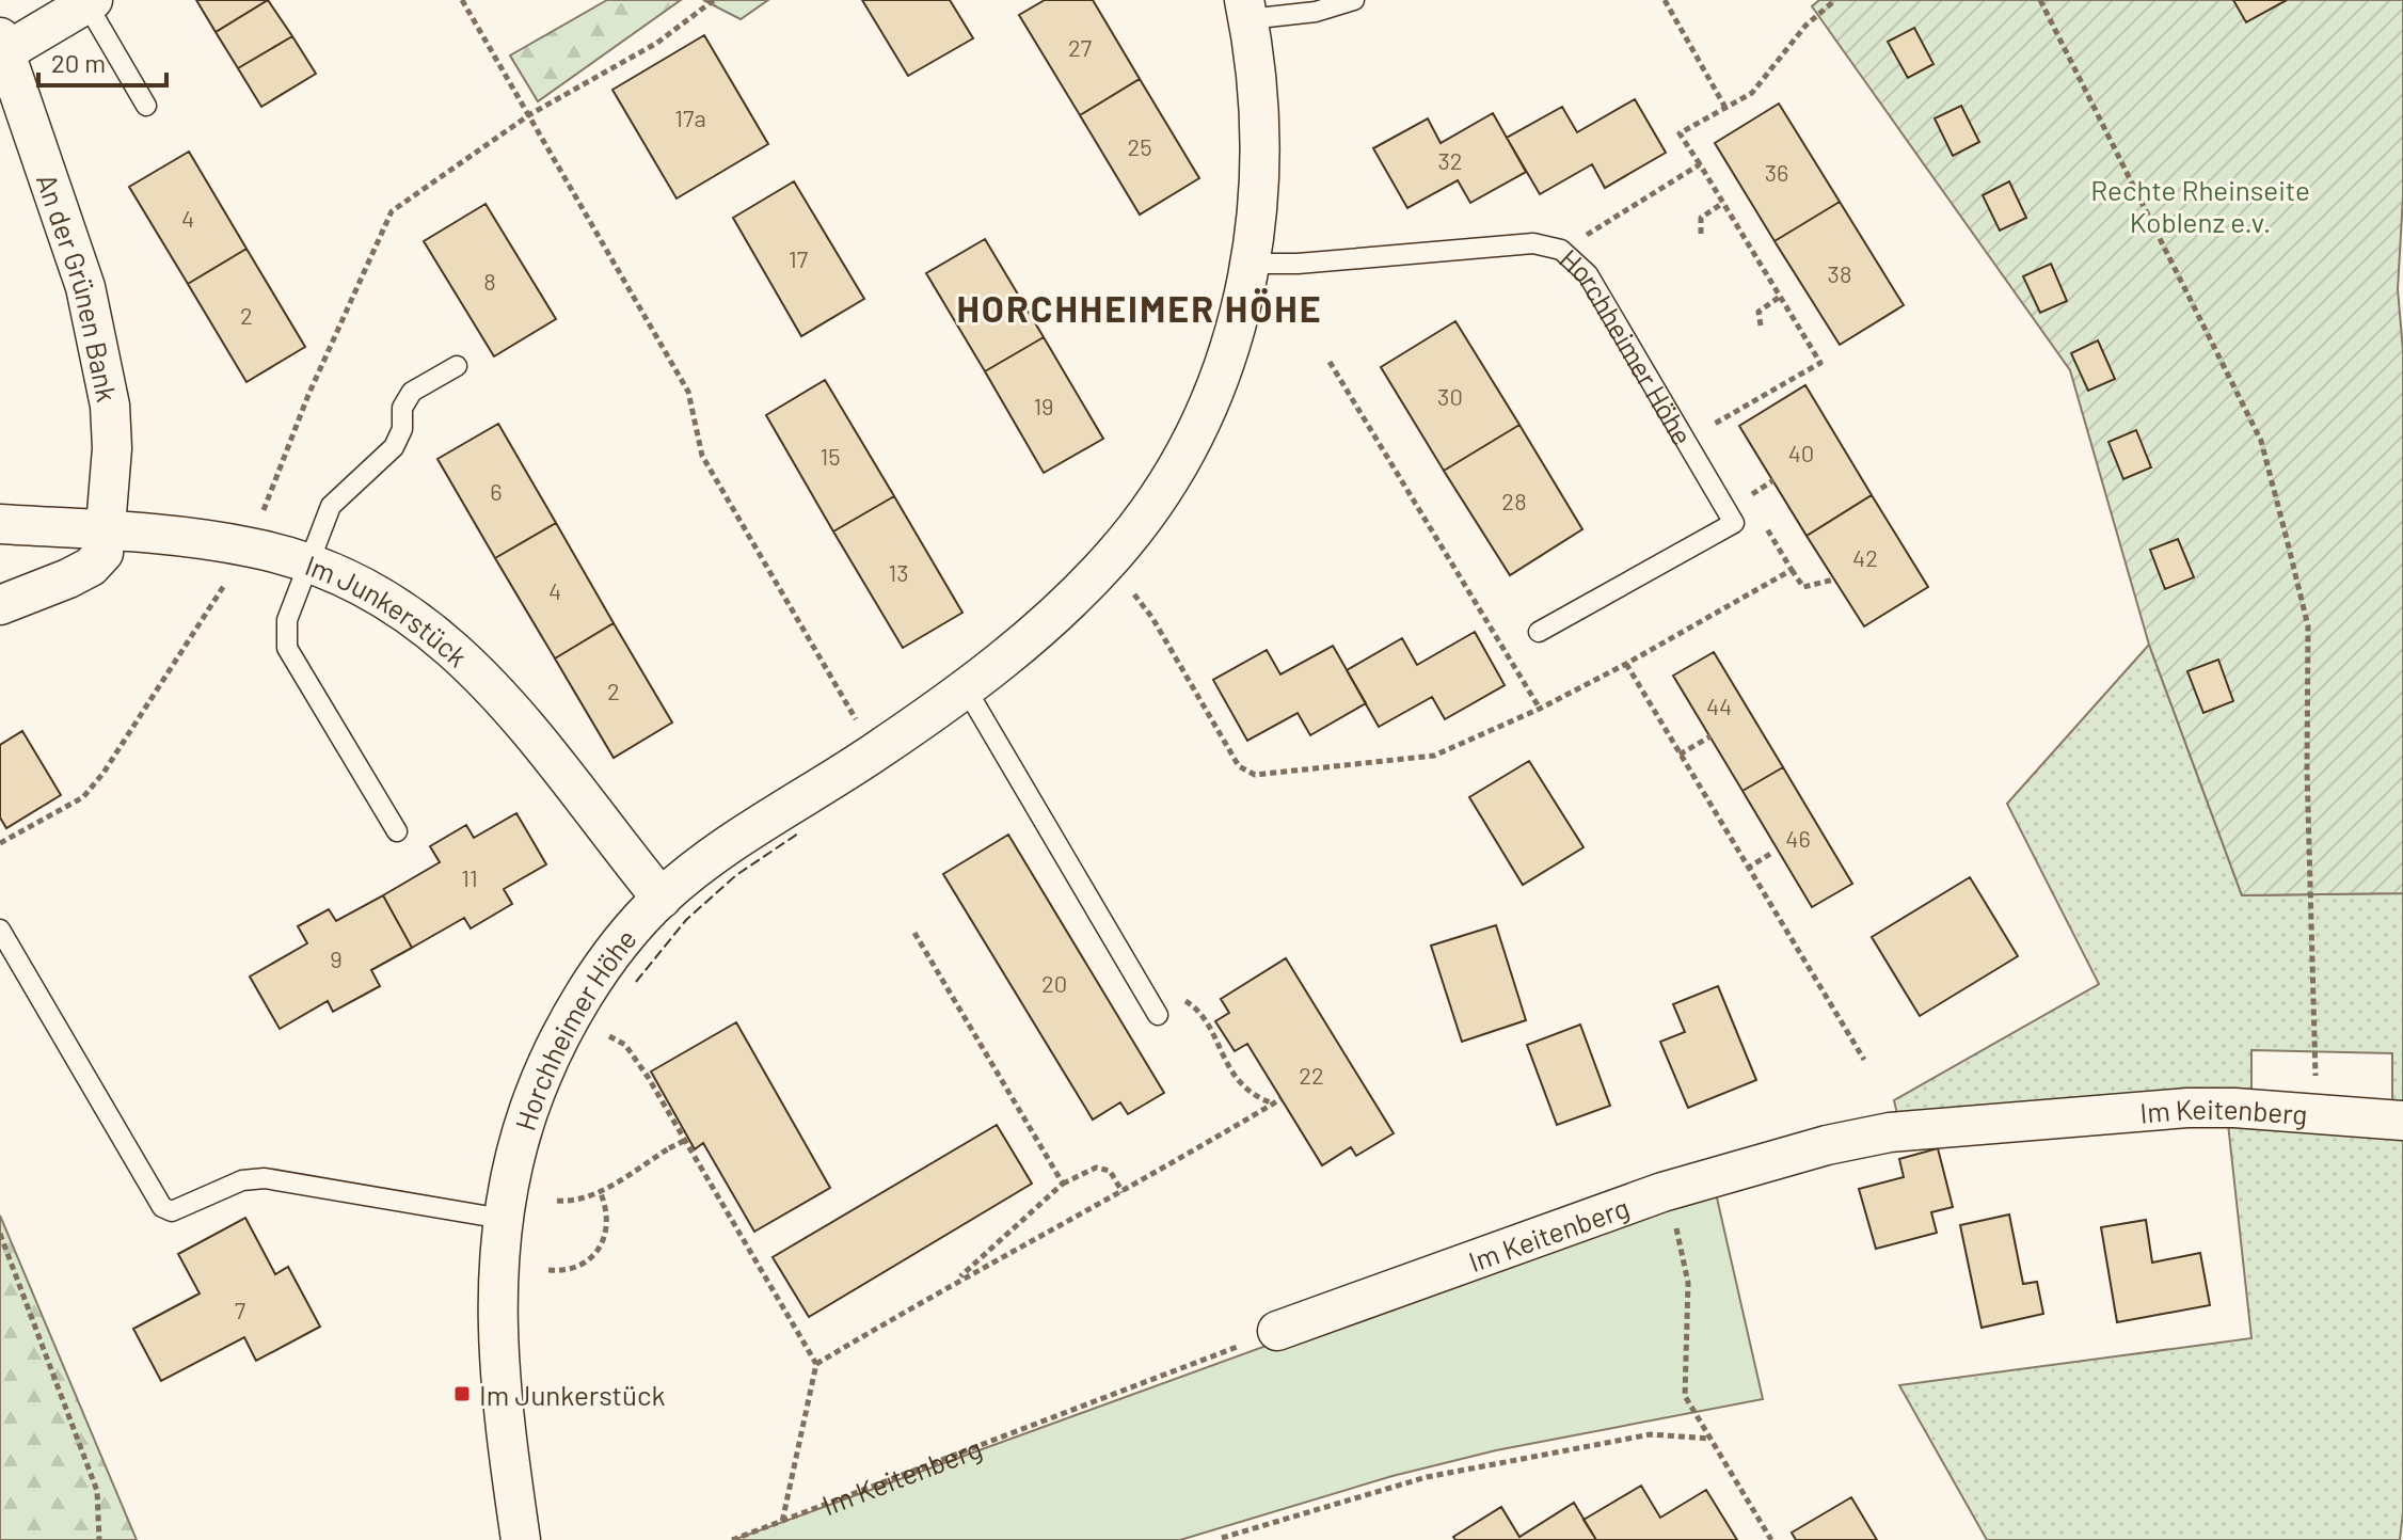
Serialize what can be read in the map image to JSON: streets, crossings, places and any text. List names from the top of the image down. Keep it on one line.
{"streets":{"street":["An der Grünen Bank","Horchheimer Höhe","Im Junkerstück","Im Keitenberg"]},"crossings":[["An der Grünen Bank","Im Junkerstück"],["Horchheimer Höhe","Im Junkerstück"]],"districts":["HORCHHEIMER HÖHE"],"parks":["Rechte Rheinseite Koblenz e.v."],"places":{"transit":["Im Junkerstück"]},"house_numbers":["27","17a","25","32","36","4","17","38","8","2","30","19","40","15","6","28","42","13","4","2","44","46","11","9","20","22","7"],"scale_bar":"20 m"}
